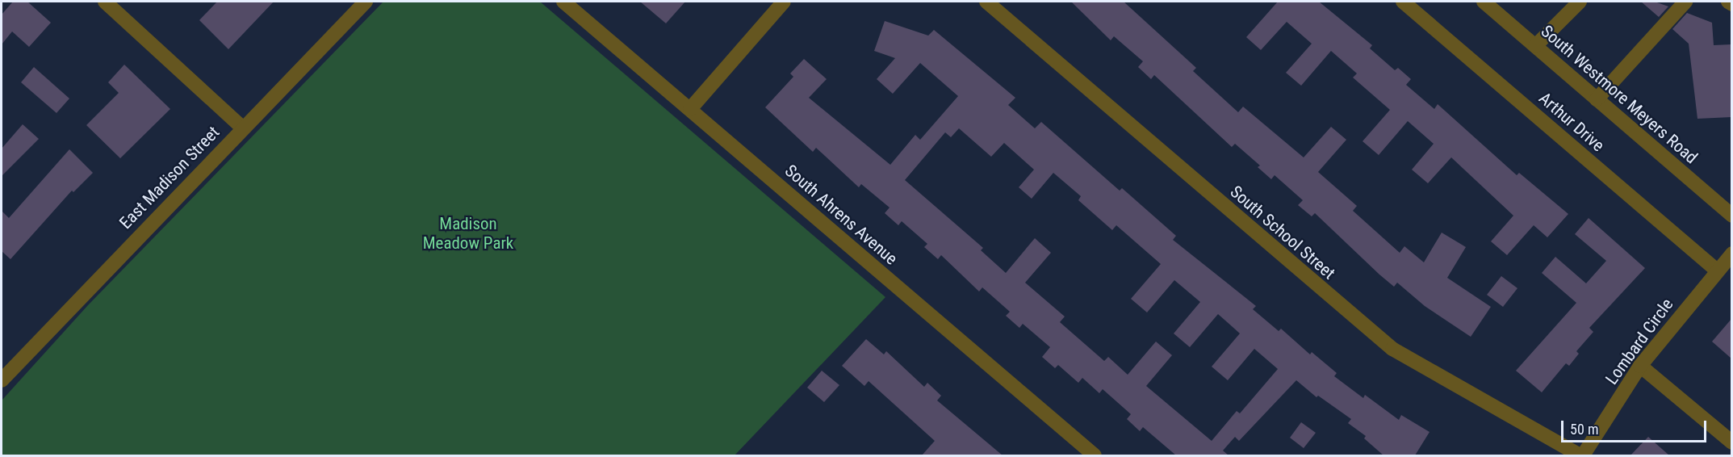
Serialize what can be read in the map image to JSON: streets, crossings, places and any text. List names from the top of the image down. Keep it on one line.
{"streets":{"street":["South Westmore Meyers Road","Arthur Drive","East Madison Street","South Ahrens Avenue","South School Street","Lombard Circle"]},"crossings":[["Arthur Drive","Lombard Circle"],["South School Street","Lombard Circle"]],"parks":["Madison Meadow Park"],"scale_bar":"50 m"}
